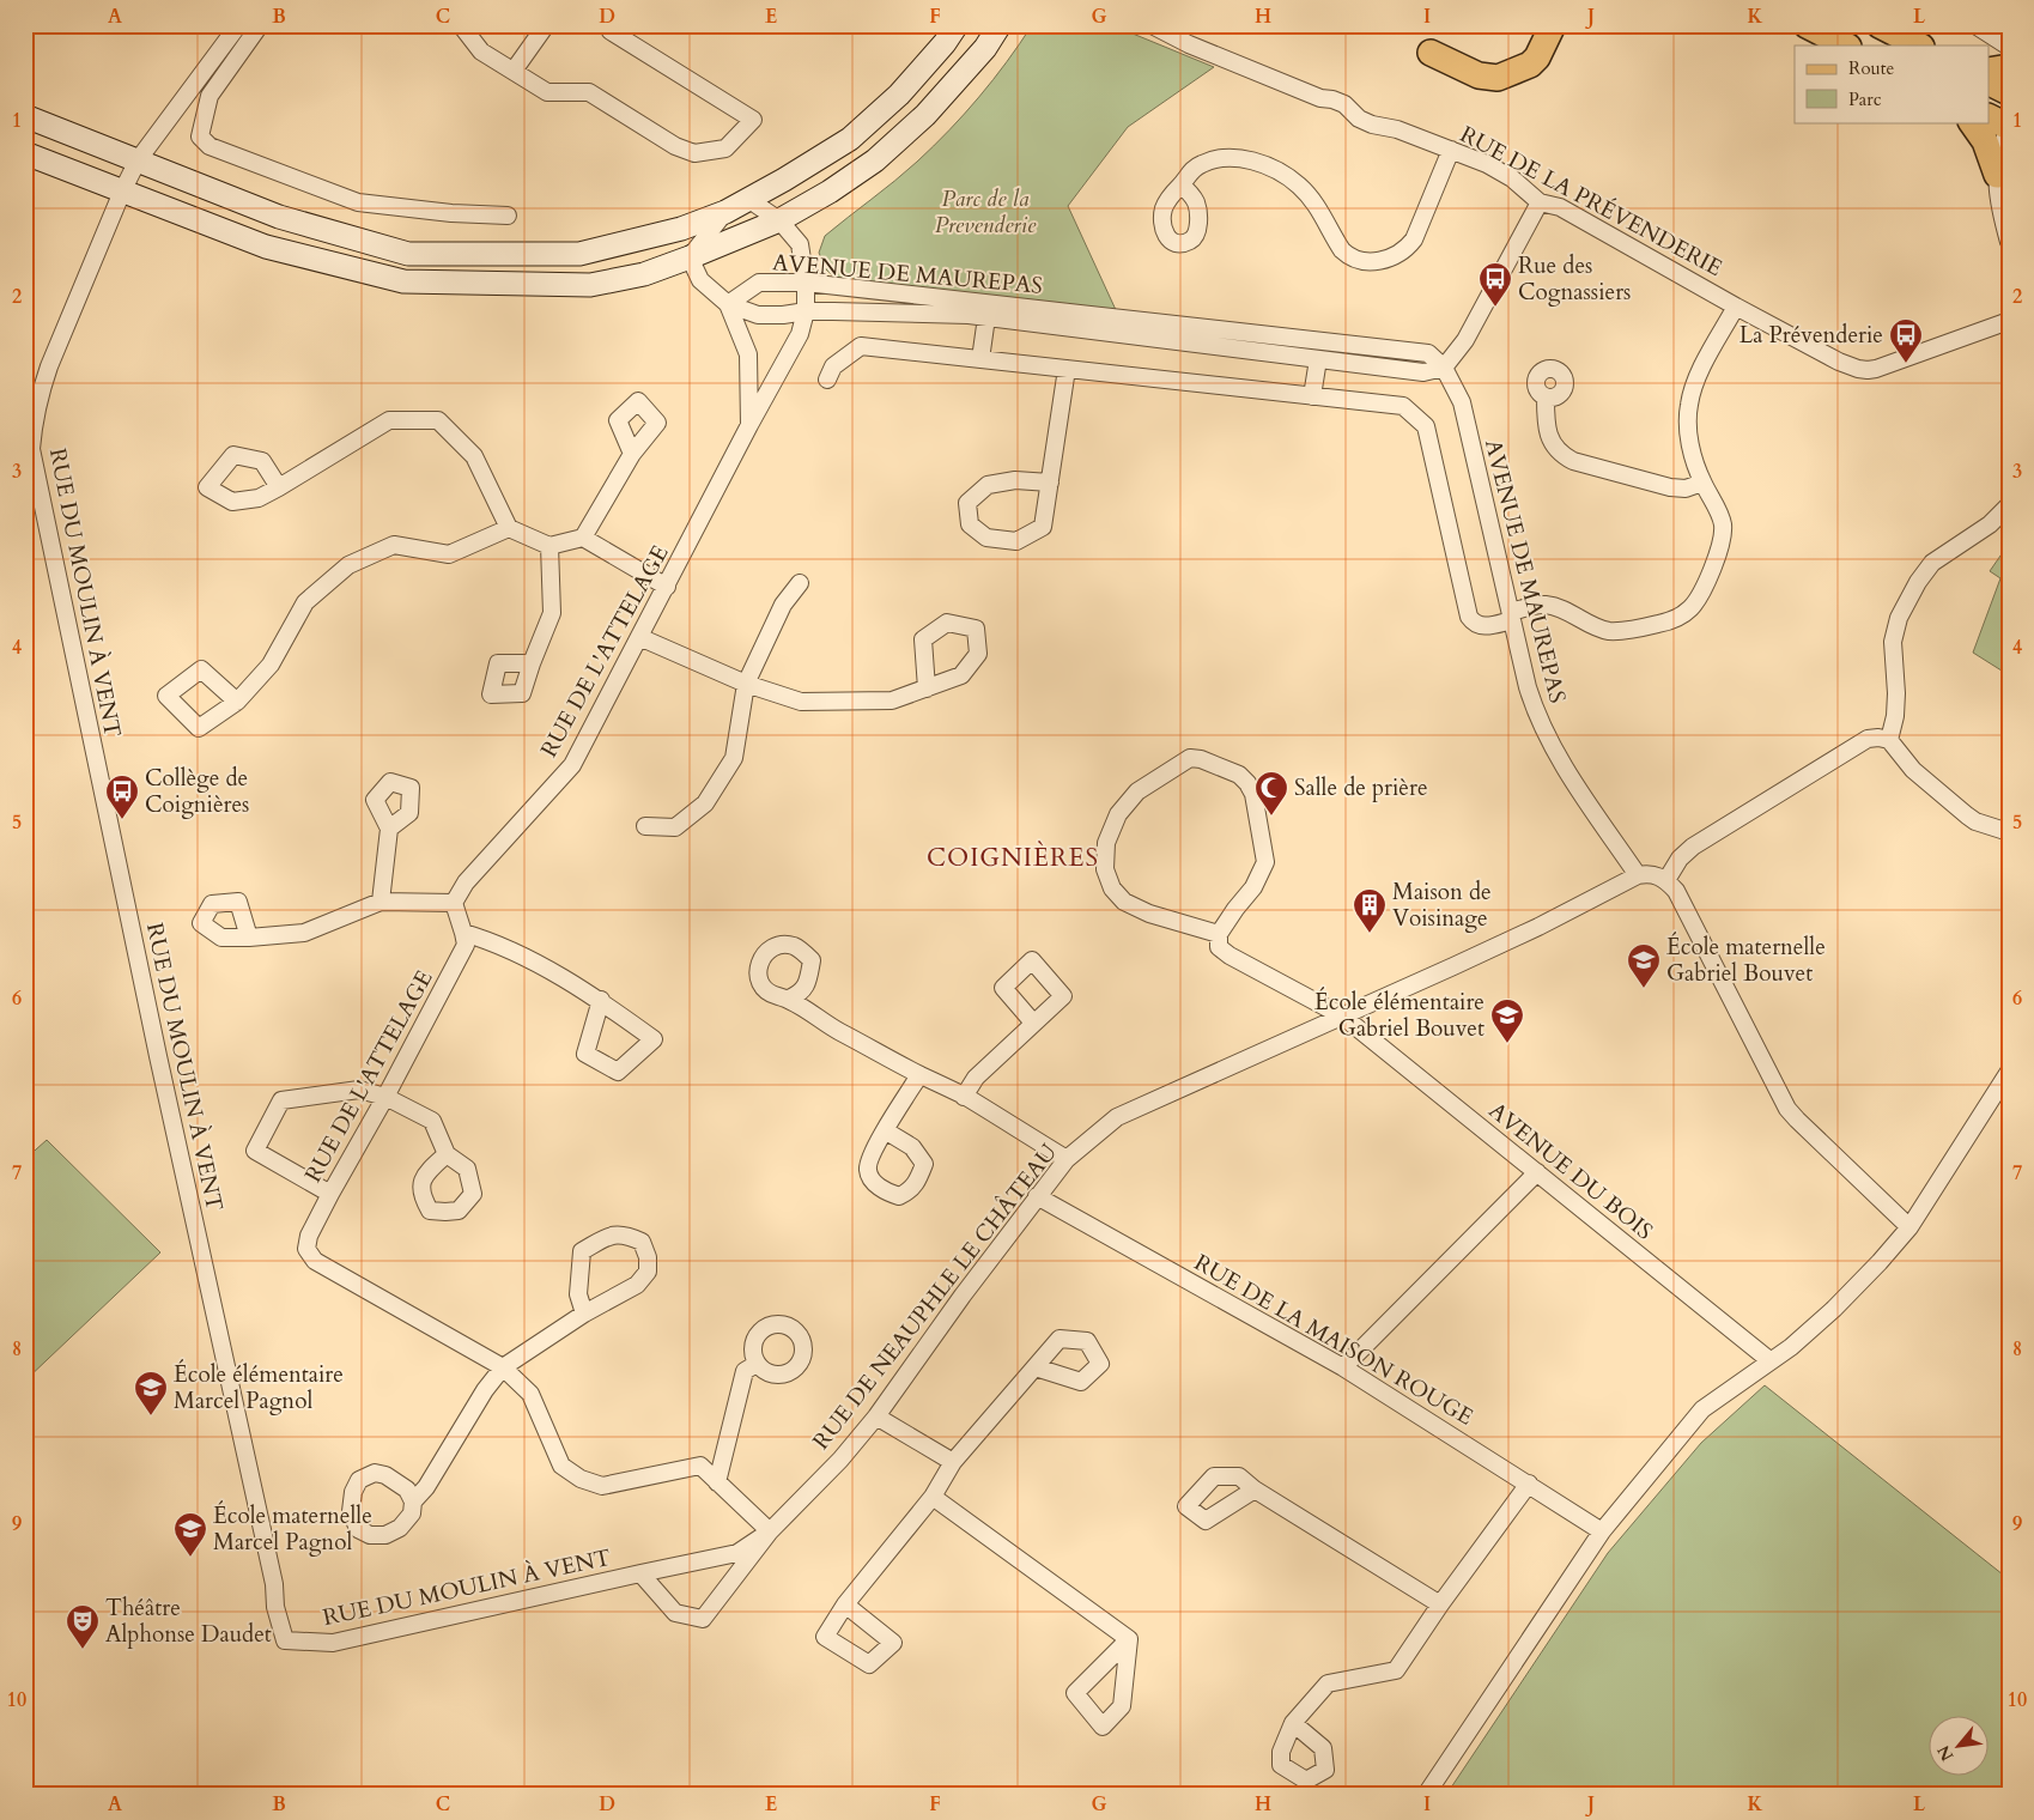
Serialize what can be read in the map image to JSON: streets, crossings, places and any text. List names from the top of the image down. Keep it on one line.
{"streets":{"street":["RUE DE LA PRÉVENDERIE","AVENUE DE MAUREPAS","RUE DU MOULIN À VENT","RUE DE L'ATTELAGE","AVENUE DU BOIS","RUE DE NEAUPHLE LE CHÂTEAU","RUE DE LA MAISON ROUGE"]},"crossings":[["AVENUE DE MAUREPAS","RUE DE L'ATTELAGE"],["AVENUE DE MAUREPAS","RUE DE NEAUPHLE LE CHÂTEAU"],["RUE DU MOULIN À VENT","RUE DE L'ATTELAGE"],["RUE DU MOULIN À VENT","RUE DE NEAUPHLE LE CHÂTEAU"],["RUE DE L'ATTELAGE","RUE DE NEAUPHLE LE CHÂTEAU"],["AVENUE DU BOIS","RUE DE NEAUPHLE LE CHÂTEAU"],["RUE DE NEAUPHLE LE CHÂTEAU","RUE DE LA MAISON ROUGE"]],"districts":["COIGNIÈRES"],"parks":["Parc de la Prevenderie"],"places":{"bus stop":["Rue des Cognassiers","La Prévenderie","Collège de Coignières"],"mosque":["Salle de prière"],"building":["Maison de Voisinage"],"school or university":["École maternelle Gabriel Bouvet","École élémentaire Gabriel Bouvet","École élémentaire Marcel Pagnol","École maternelle Marcel Pagnol"],"theatre":["Théâtre Alphonse Daudet"]},"legend":["Route","Parc"],"north":"bottom left","grid":{"columns":["A","B","C","D","E","F","G","H","I","J","K","L"],"rows":["1","2","3","4","5","6","7","8","9","10"]}}
